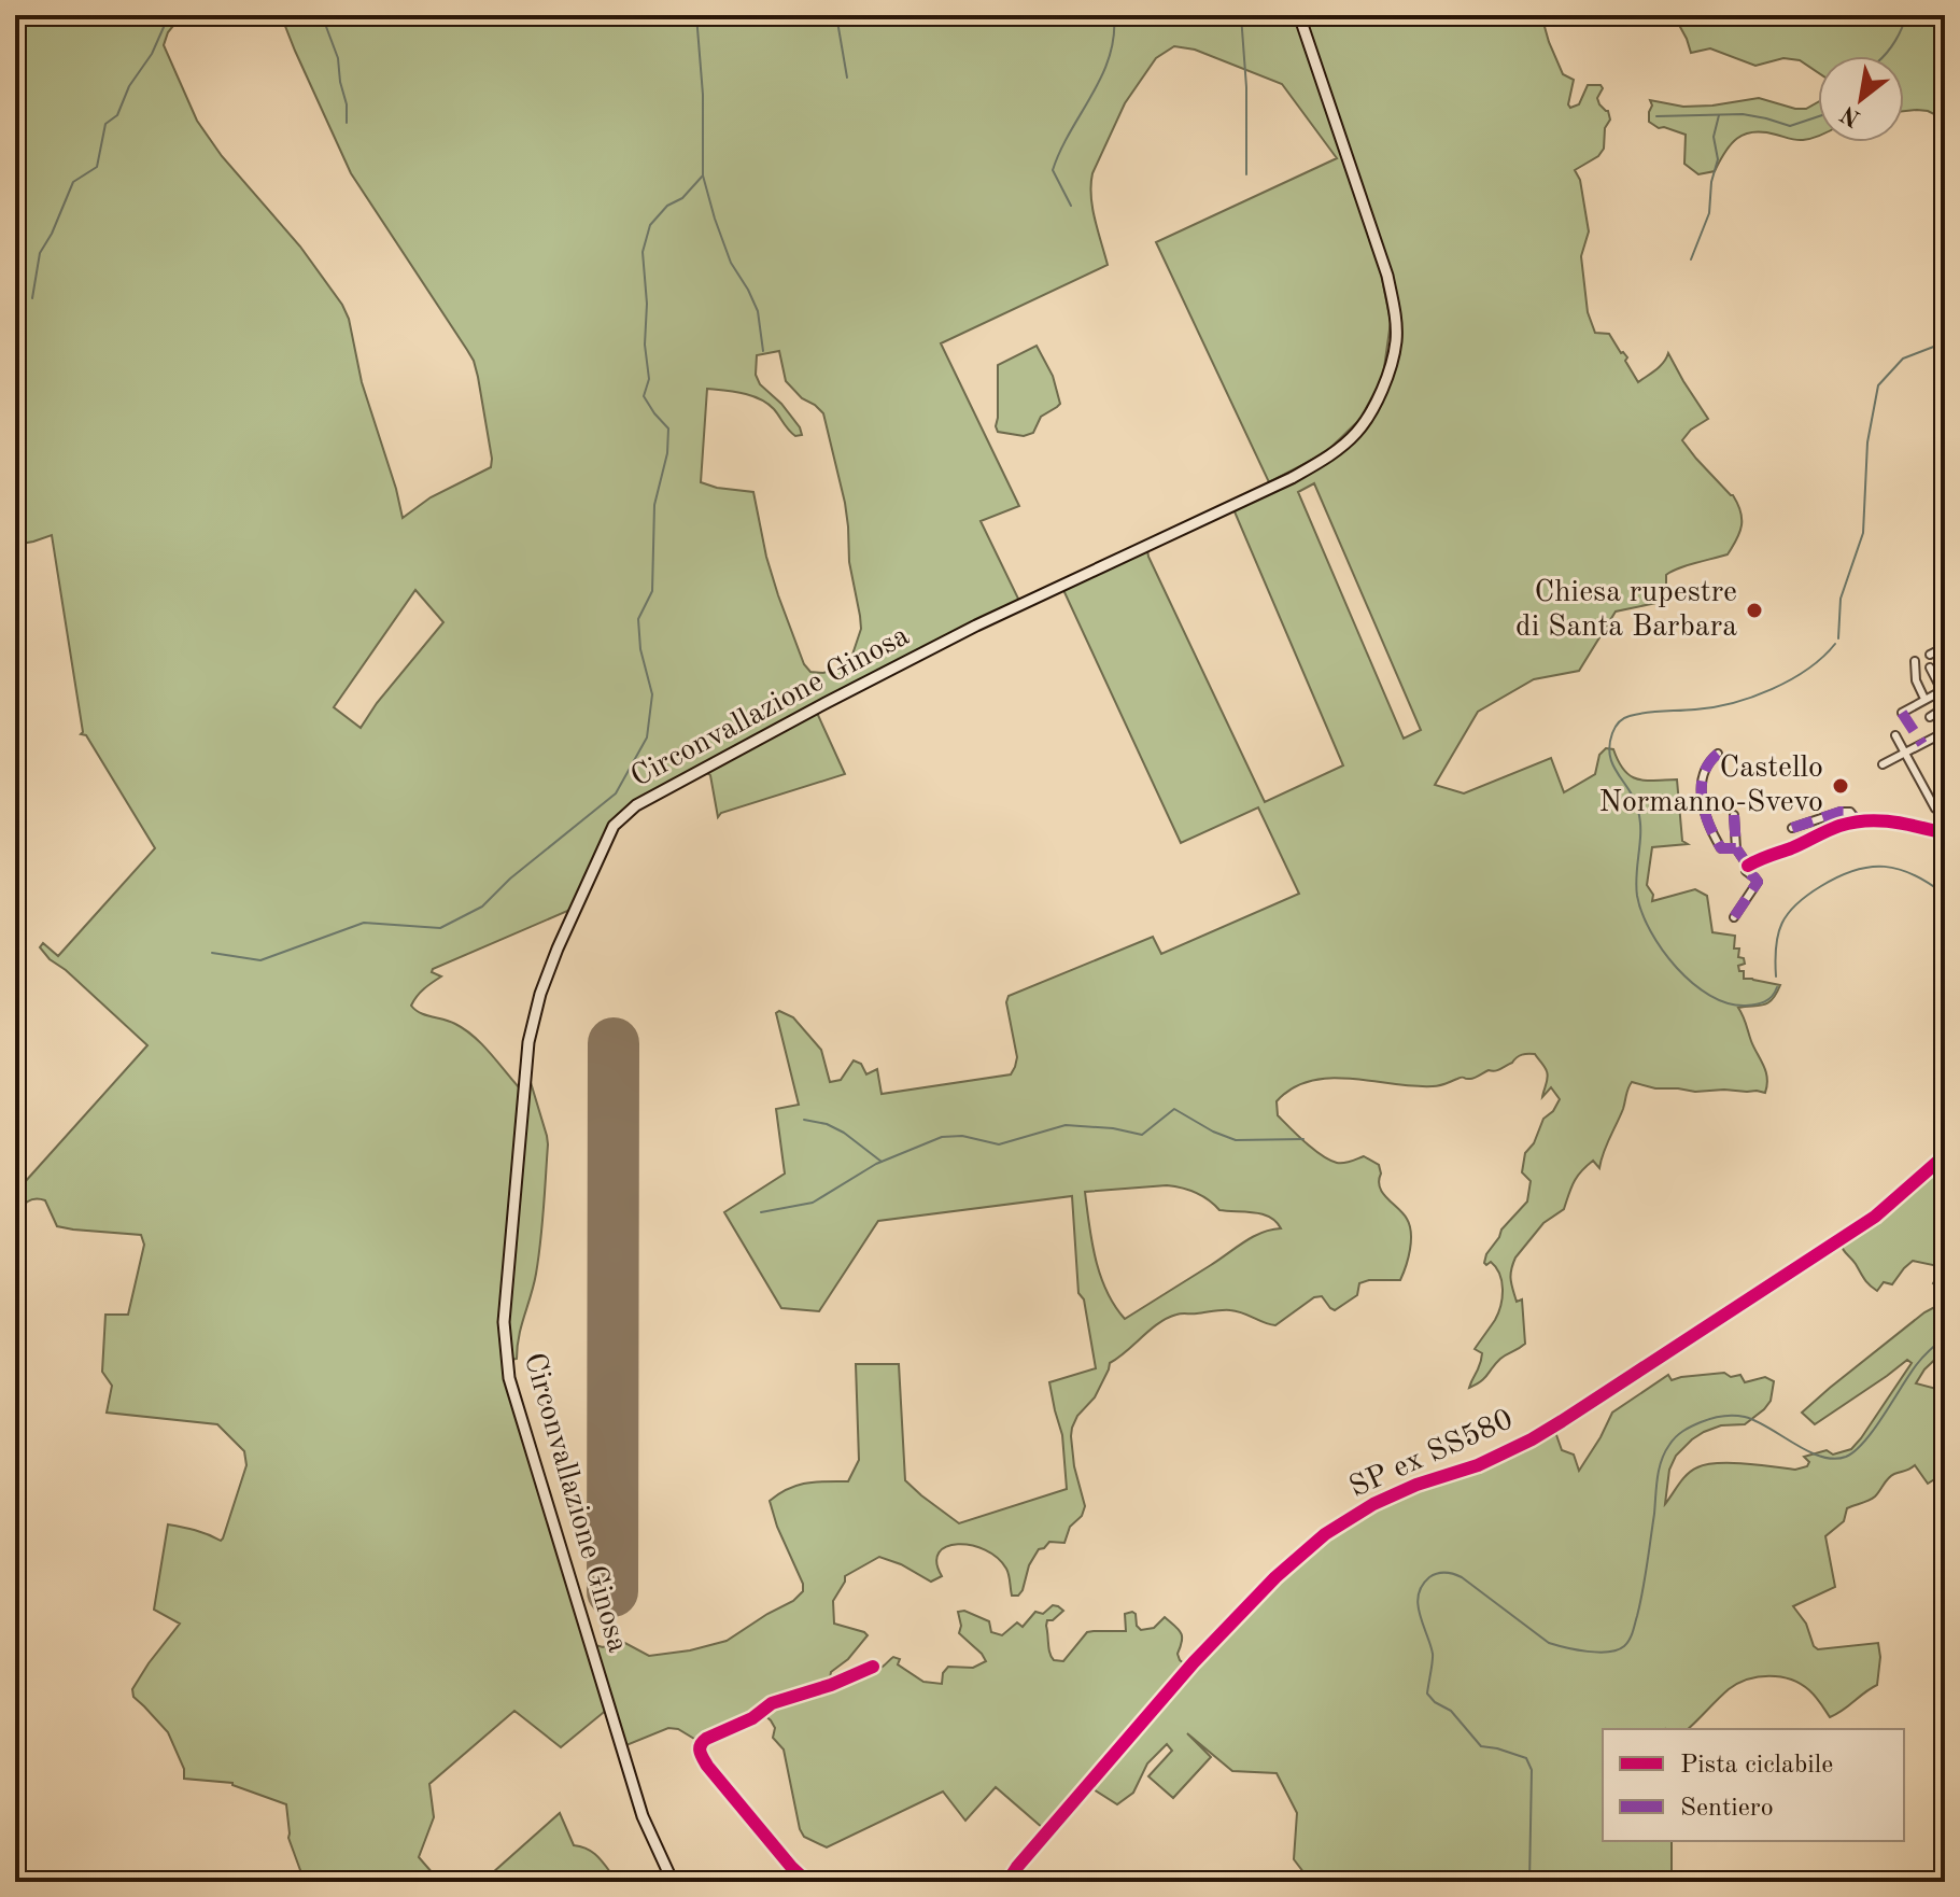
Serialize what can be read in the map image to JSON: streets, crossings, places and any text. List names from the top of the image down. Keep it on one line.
{"streets":{"main road":["Circonvallazione Ginosa"],"street":["SP ex SS580"]},"places":["Chiesa rupestre di Santa Barbara","Castello Normanno-Svevo"],"legend":["Pista ciclabile","Sentiero"],"north":"bottom left"}
